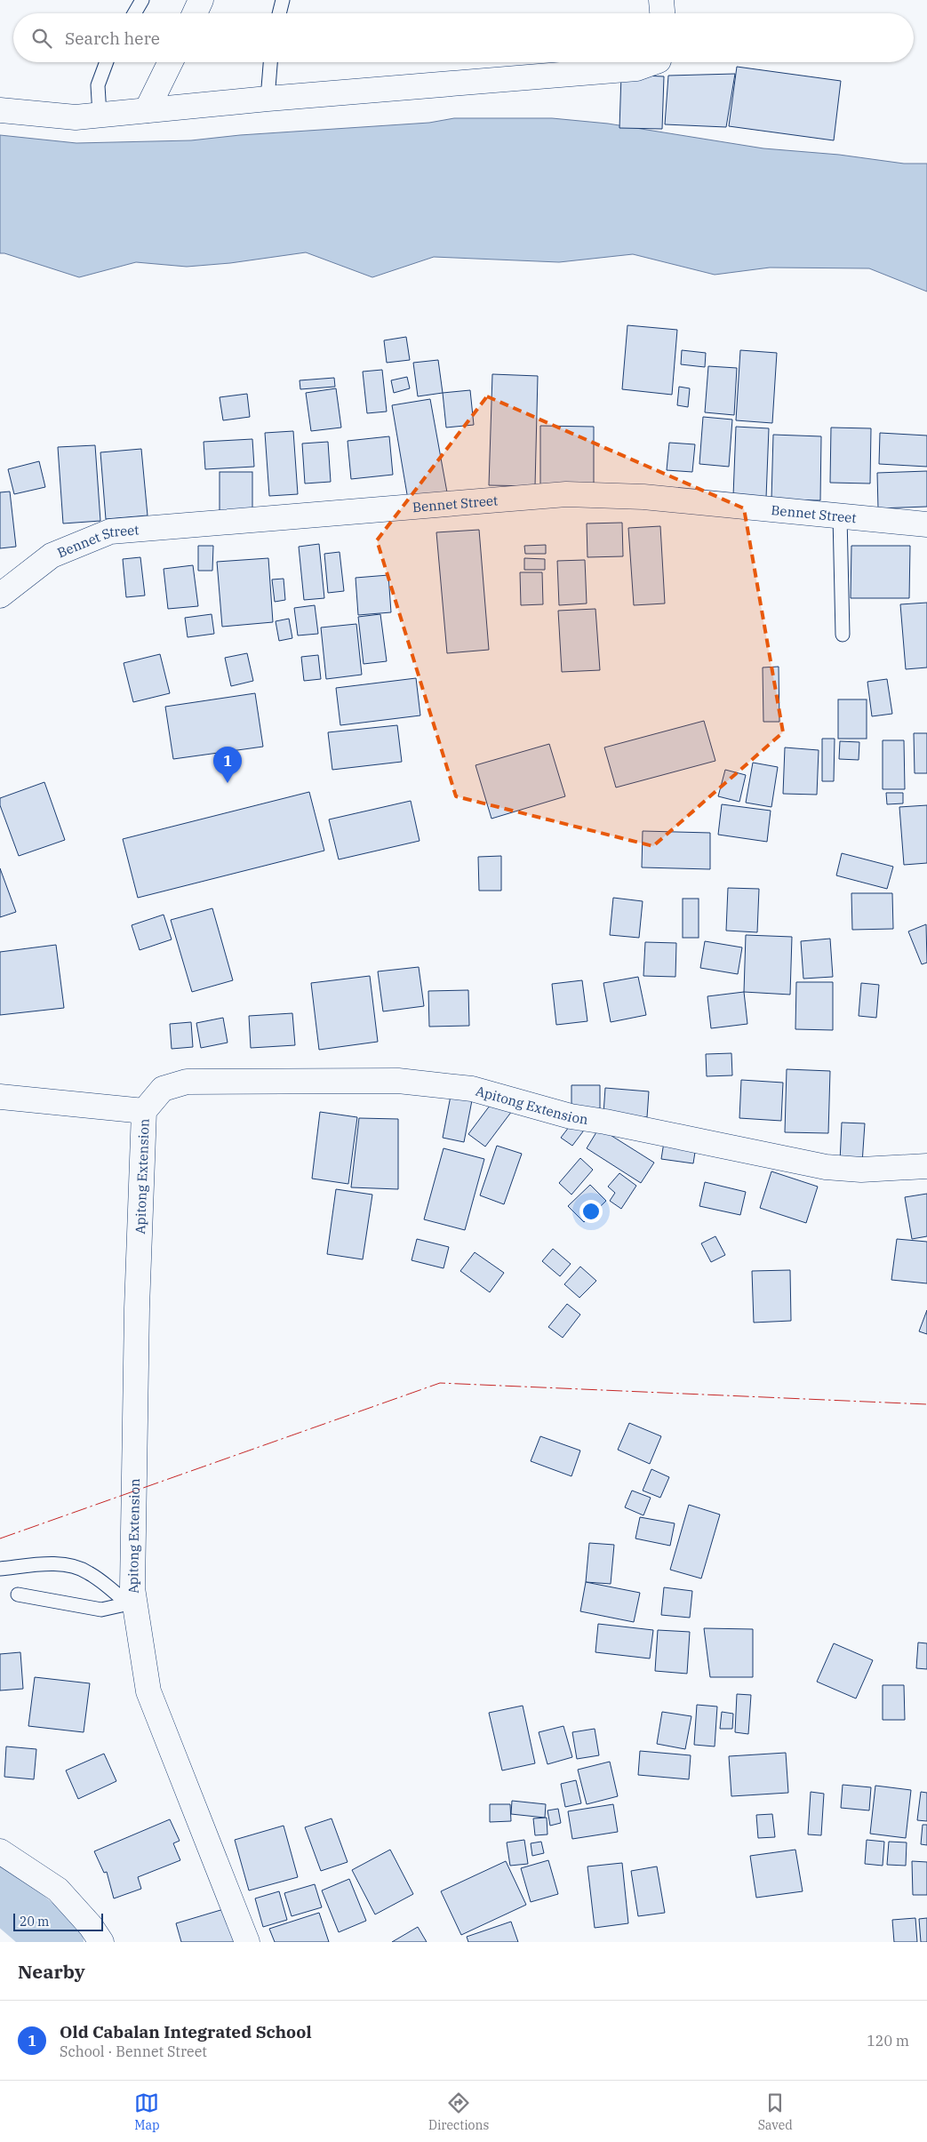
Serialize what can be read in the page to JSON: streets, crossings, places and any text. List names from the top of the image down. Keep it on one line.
{"streets":{"street":["Bennet Street","Apitong Extension"]},"scale_bar":"20 m","page":{"search":"Search here","pins":"1","scale":"20 m","heading":"Nearby","list":[{"mark":"1","name":"Old Cabalan Integrated School","note":"School · Bennet Street","value":"120 m"}],"nav":["Map","Directions","Saved"]}}
